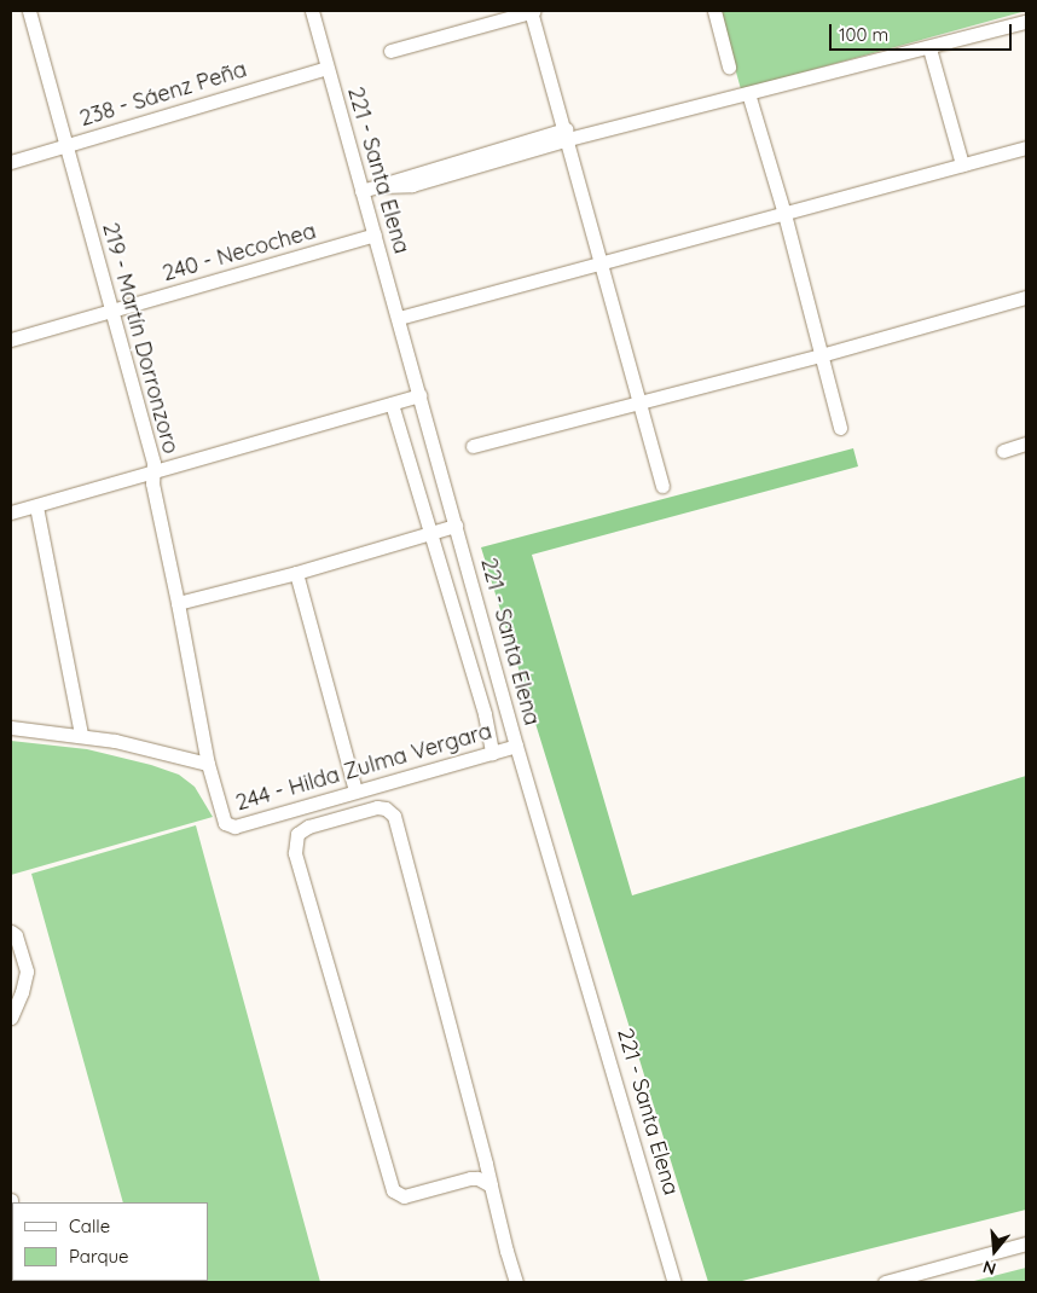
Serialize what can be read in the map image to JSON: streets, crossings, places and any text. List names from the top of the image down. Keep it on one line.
{"streets":{"street":["238 - Sáenz Peña","221 - Santa Elena","240 - Necochea","219 - Martín Dorronzoro","244 - Hilda Zulma Vergara"]},"crossings":[["238 - Sáenz Peña","221 - Santa Elena"],["238 - Sáenz Peña","219 - Martín Dorronzoro"],["221 - Santa Elena","240 - Necochea"],["221 - Santa Elena","244 - Hilda Zulma Vergara"],["240 - Necochea","219 - Martín Dorronzoro"],["219 - Martín Dorronzoro","244 - Hilda Zulma Vergara"]],"legend":["Calle","Parque"],"scale_bar":"100 m","north":"bottom"}
